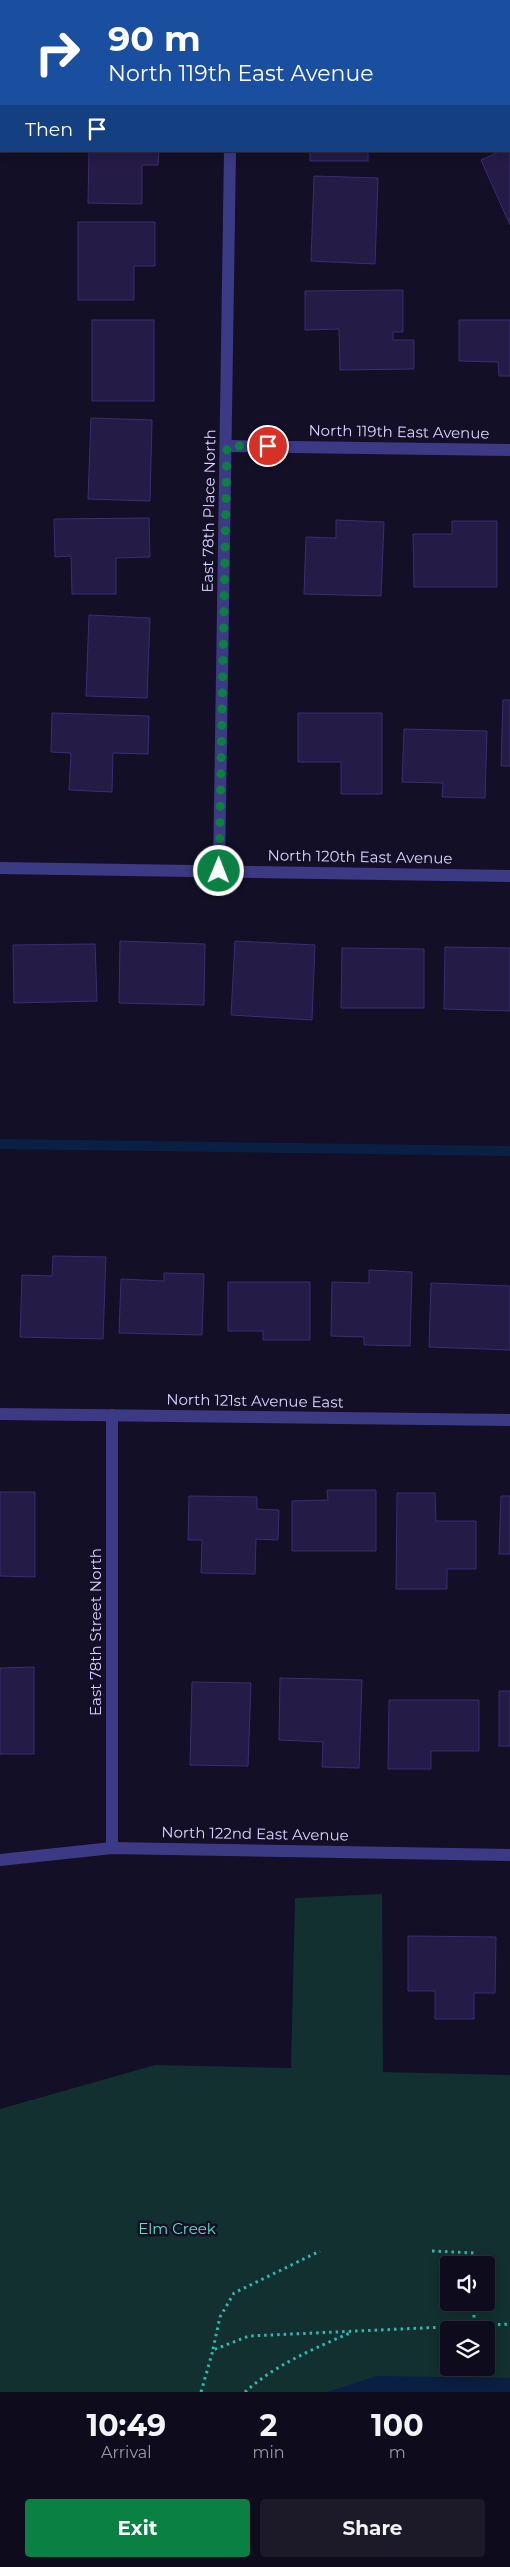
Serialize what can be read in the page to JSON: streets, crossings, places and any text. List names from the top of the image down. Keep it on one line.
{"streets":{"street":["North 119th East Avenue","East 78th Place North","North 120th East Avenue","North 121st Avenue East","East 78th Street North","North 122nd East Avenue"]},"crossings":[["North 119th East Avenue","East 78th Place North"],["East 78th Place North","North 120th East Avenue"],["North 121st Avenue East","East 78th Street North"],["East 78th Street North","North 122nd East Avenue"]],"parks":["Elm Creek"],"page":{"turn":["90 m","North 119th East Avenue"],"then":"Then","eta":["10:49","Arrival","2","min","100","m"],"buttons":["Exit","Share"]}}
